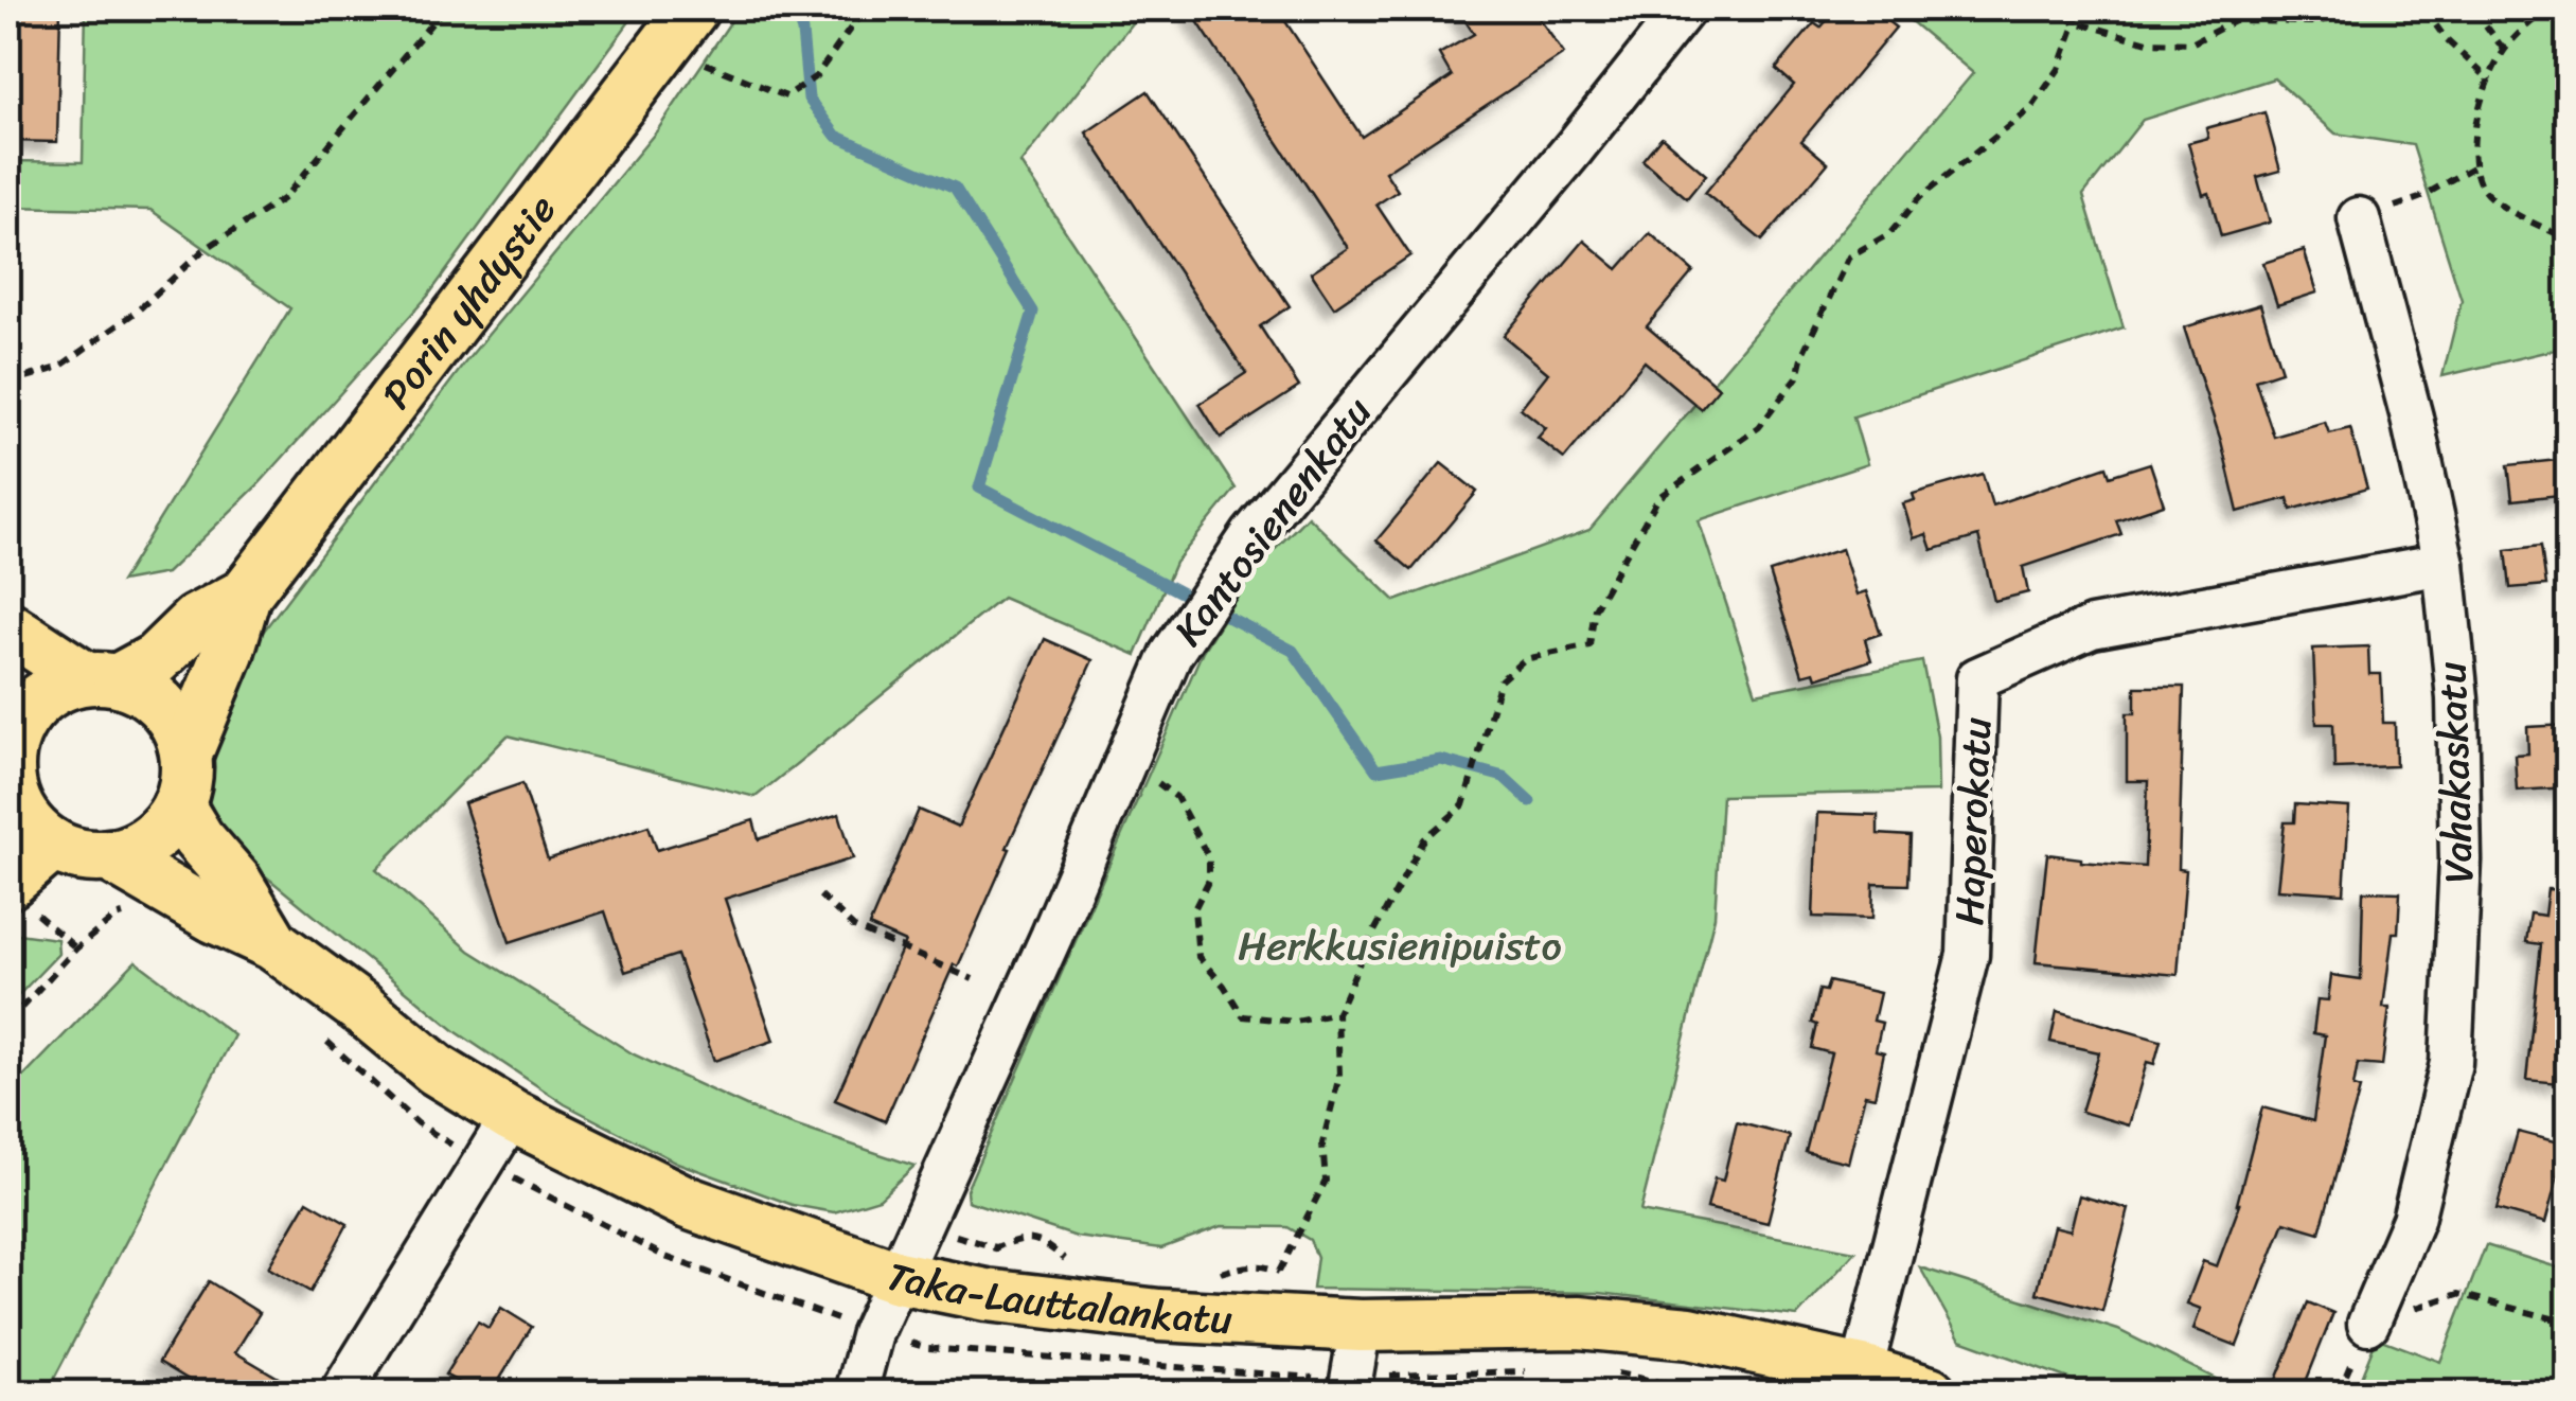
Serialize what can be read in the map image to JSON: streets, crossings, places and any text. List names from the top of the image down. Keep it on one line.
{"streets":{"main road":["Porin yhdystie","Taka-Lauttalankatu"],"street":["Kantosienenkatu","Vahakaskatu","Haperokatu"]},"crossings":[["Porin yhdystie","Taka-Lauttalankatu"],["Kantosienenkatu","Taka-Lauttalankatu"],["Vahakaskatu","Haperokatu"],["Haperokatu","Taka-Lauttalankatu"]],"parks":["Herkkusienipuisto"]}
